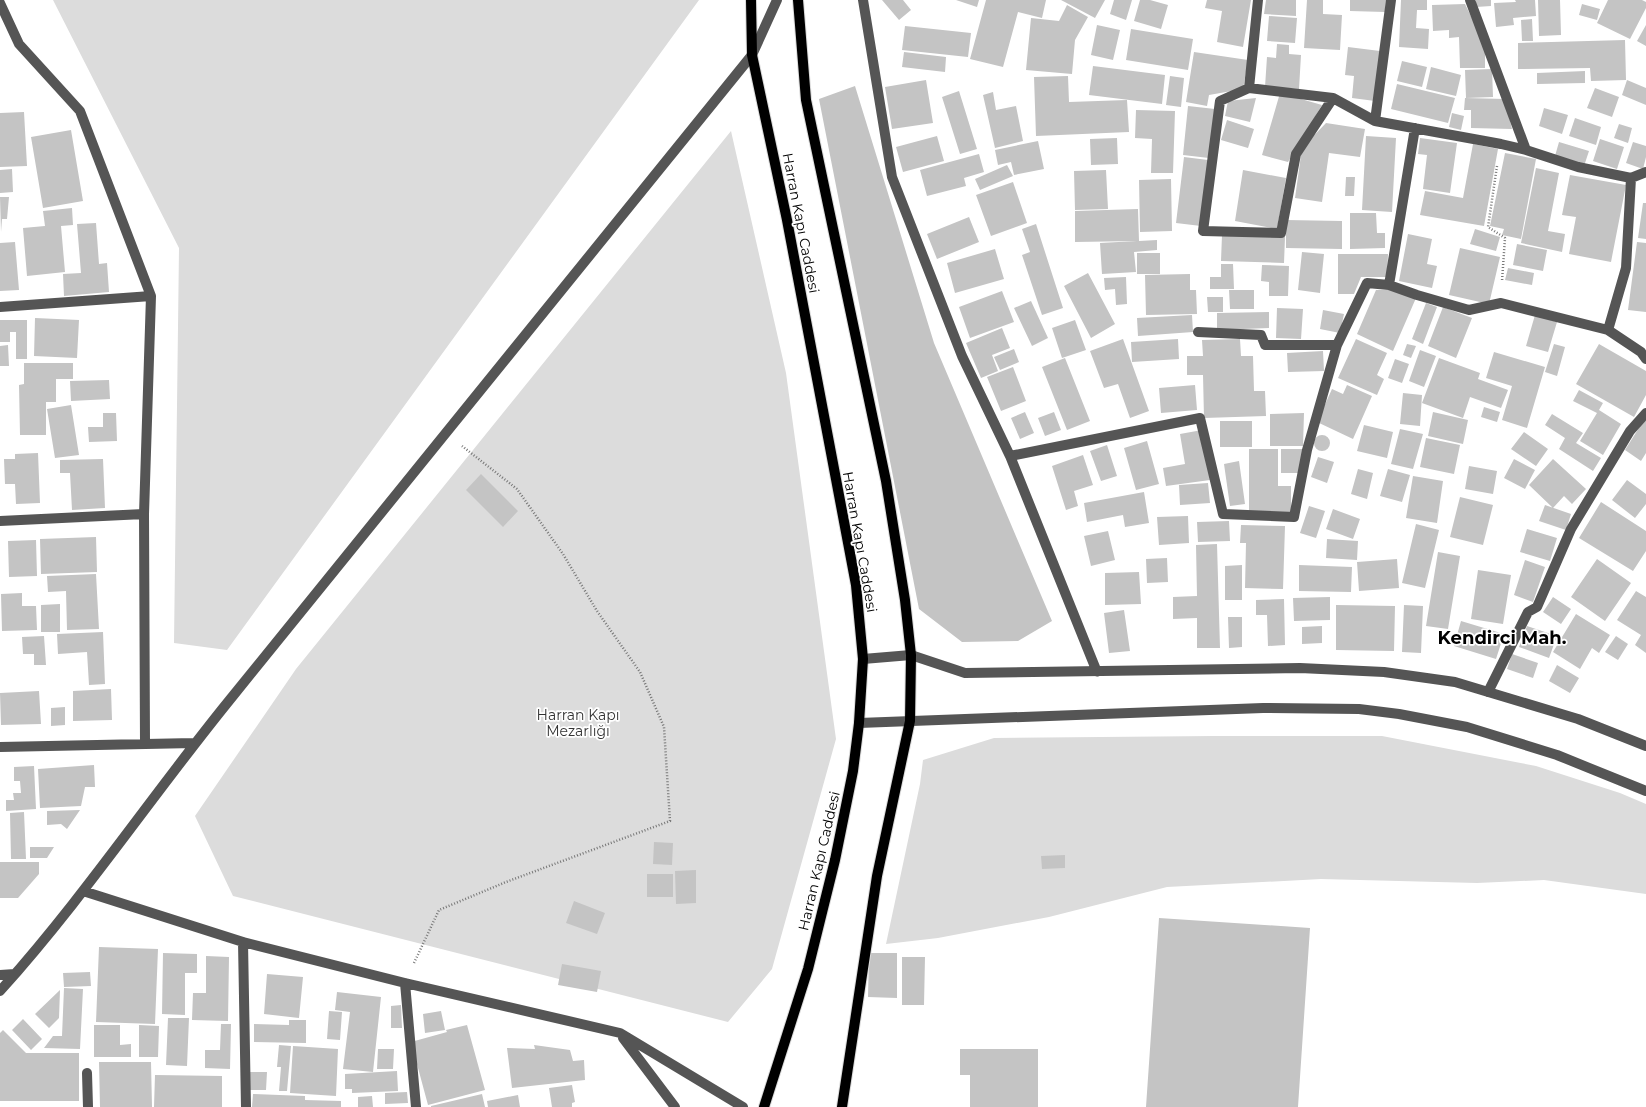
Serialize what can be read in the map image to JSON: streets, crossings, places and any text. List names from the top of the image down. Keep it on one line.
{"streets":{"main road":["Harran Kapı Caddesi"]},"districts":["Kendirci Mah."],"parks":["Harran Kapı Mezarlığı"]}
